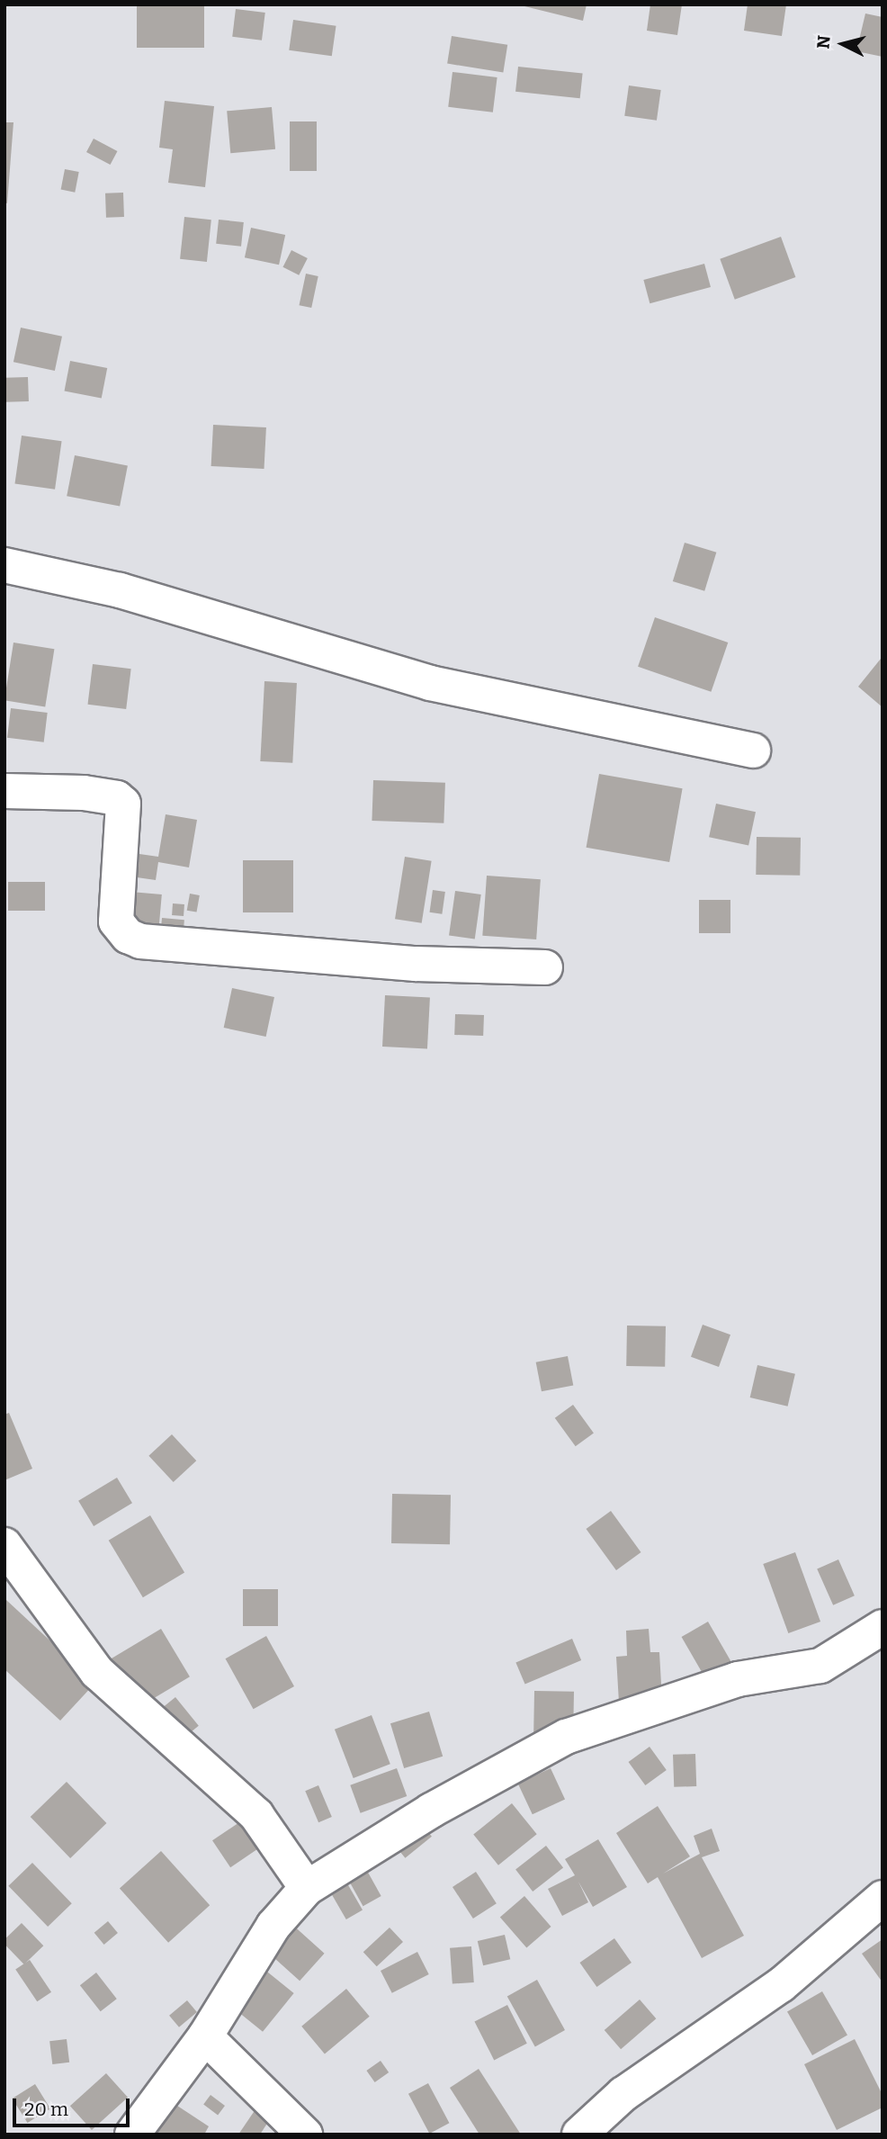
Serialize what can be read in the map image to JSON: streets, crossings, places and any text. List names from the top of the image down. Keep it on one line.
{"scale_bar":"20 m","north":"left"}
